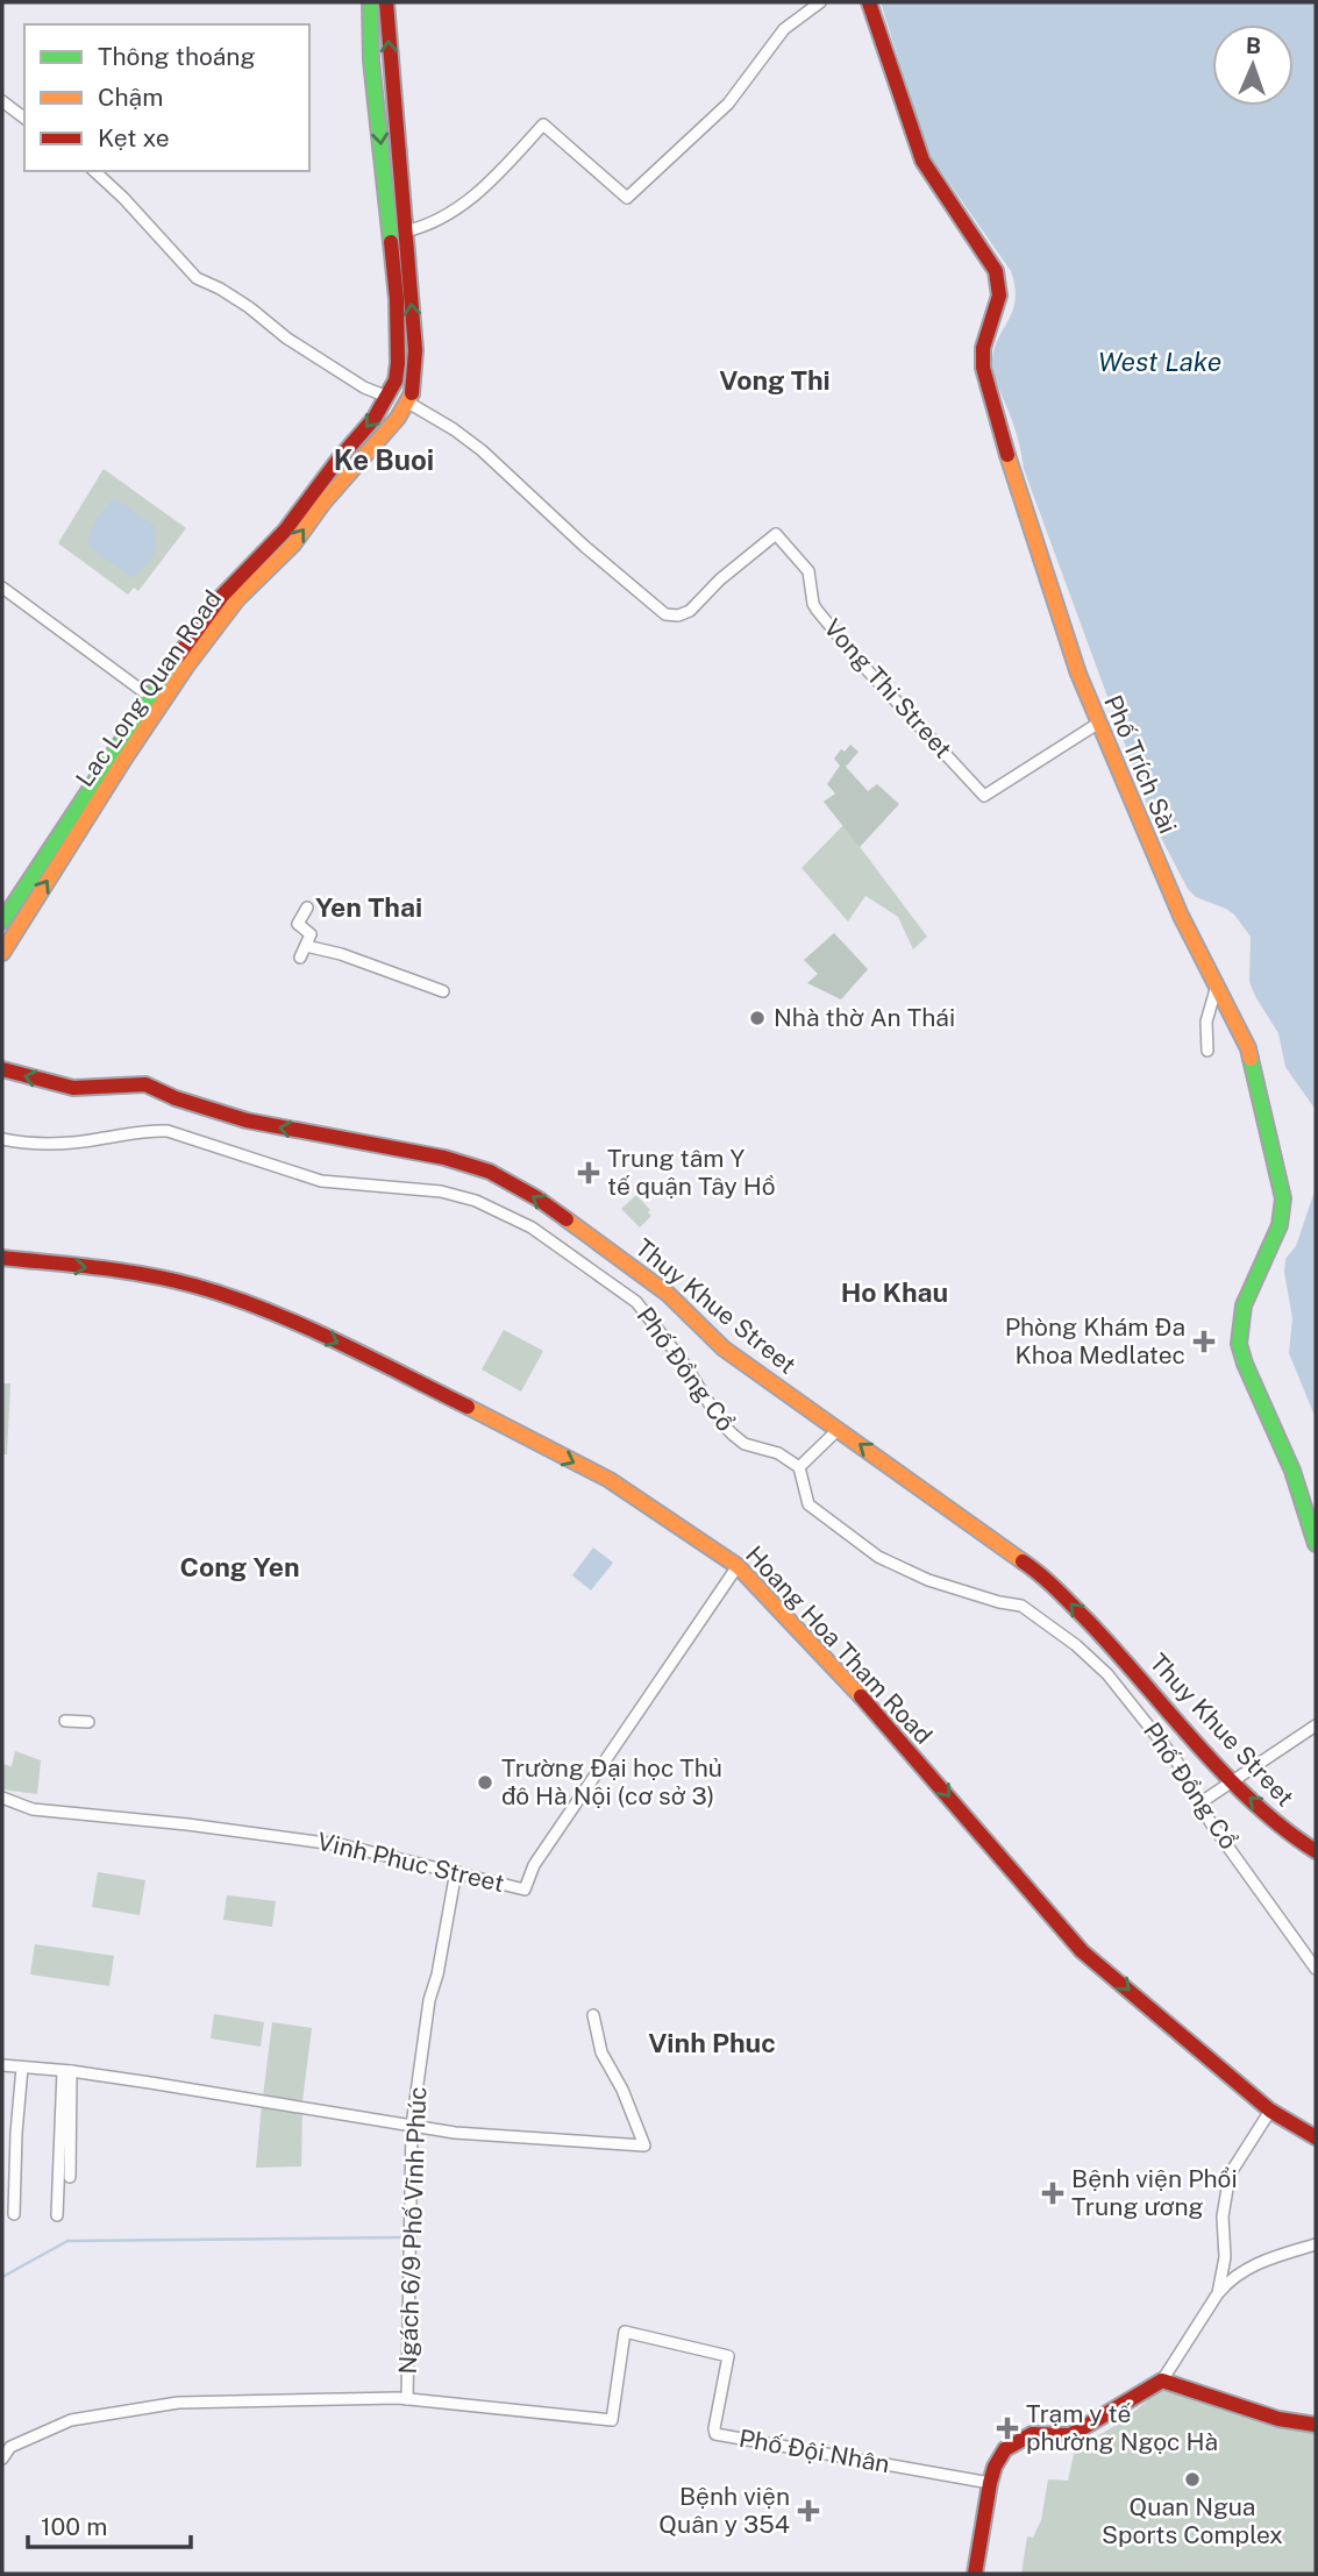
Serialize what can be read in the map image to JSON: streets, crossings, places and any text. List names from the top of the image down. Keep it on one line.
{"streets":{"main road":["Lac Long Quan Road","Phố Trích Sài","Thuy Khue Street","Hoang Hoa Tham Road"],"street":["Vong Thi Street","Phố Đồng Cổ","Vinh Phuc Street","Ngách 6/9 Phố Vĩnh Phúc","Phố Đội Nhân"]},"crossings":[["Lac Long Quan Road","Vong Thi Street"],["Vong Thi Street","Phố Trích Sài"],["Hoang Hoa Tham Road","Vinh Phuc Street"],["Vinh Phuc Street","Ngách 6/9 Phố Vĩnh Phúc"],["Ngách 6/9 Phố Vĩnh Phúc","Phố Đội Nhân"]],"one_way":["Thuy Khue Street","Hoang Hoa Tham Road"],"districts":["Vong Thi","Ke Buoi","Yen Thai","Ho Khau","Cong Yen","Vinh Phuc"],"water":["West Lake"],"places":{"other":["Nhà thờ An Thái","Trường Đại học Thủ đô Hà Nội (cơ sở 3)","Quan Ngua Sports Complex"],"health":["Trung tâm Y tế quận Tây Hồ","Phòng Khám Đa Khoa Medlatec","Bệnh viện Phổi Trung ương","Trạm y tế phường Ngọc Hà","Bệnh viện Quân y 354"]},"legend":["Thông thoáng","Chậm","Kẹt xe"],"scale_bar":"100 m","north":"top"}
